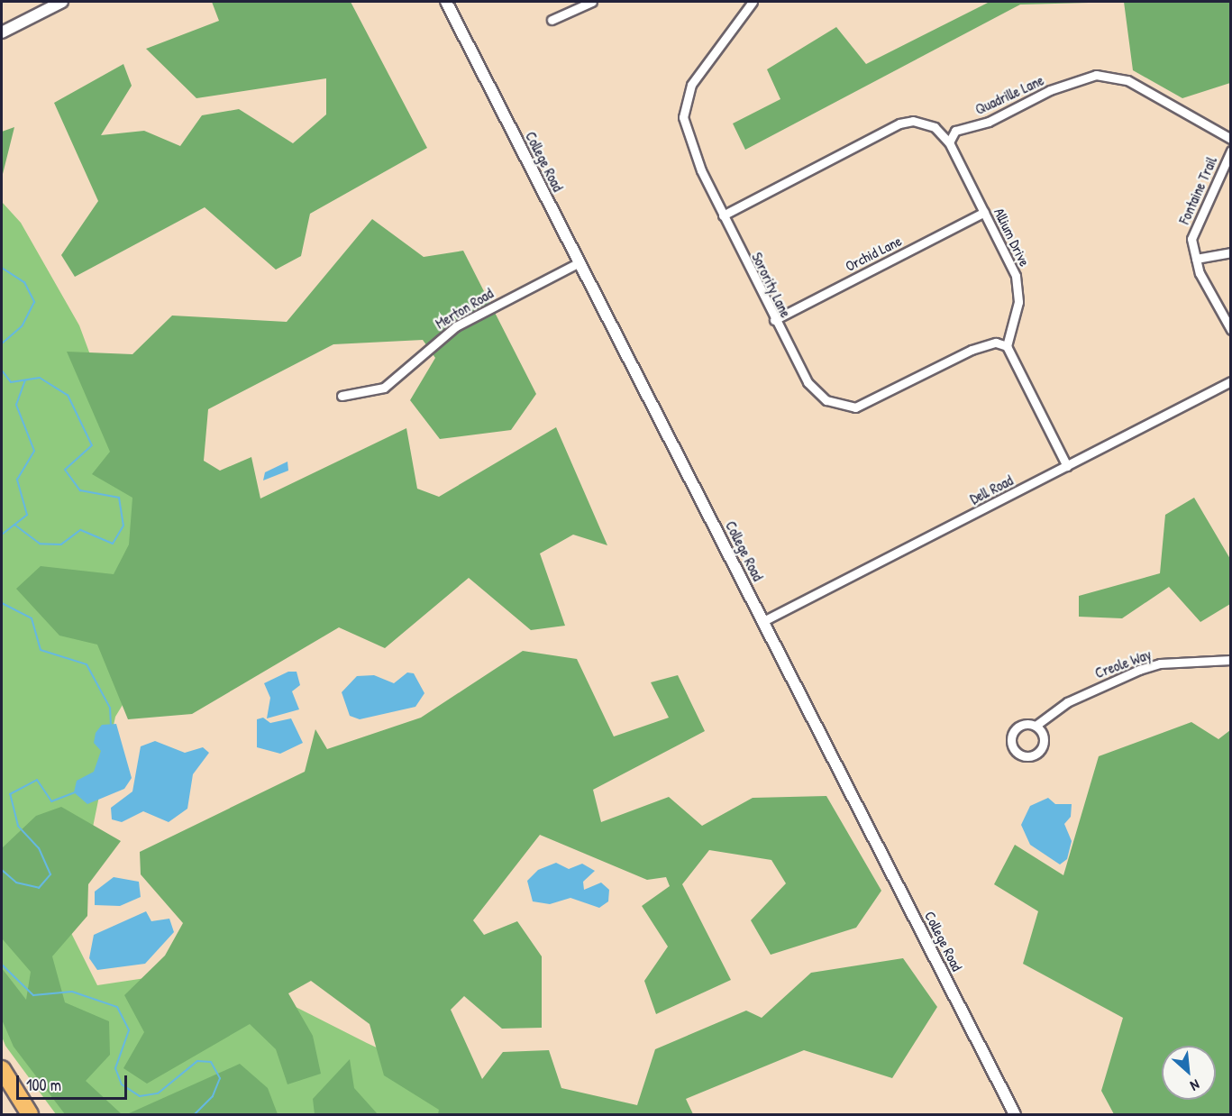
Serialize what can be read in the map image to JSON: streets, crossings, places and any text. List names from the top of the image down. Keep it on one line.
{"streets":{"street":["Quadrille Lane","College Road","Fontaine Trail","Allium Drive","Orchid Lane","Sorority Lane","Merton Road","Dell Road","Creole Way"]},"crossings":[["Quadrille Lane","Allium Drive"],["College Road","Merton Road"],["College Road","Dell Road"],["Allium Drive","Orchid Lane"],["Allium Drive","Sorority Lane"],["Orchid Lane","Sorority Lane"]],"scale_bar":"100 m","north":"bottom right"}
